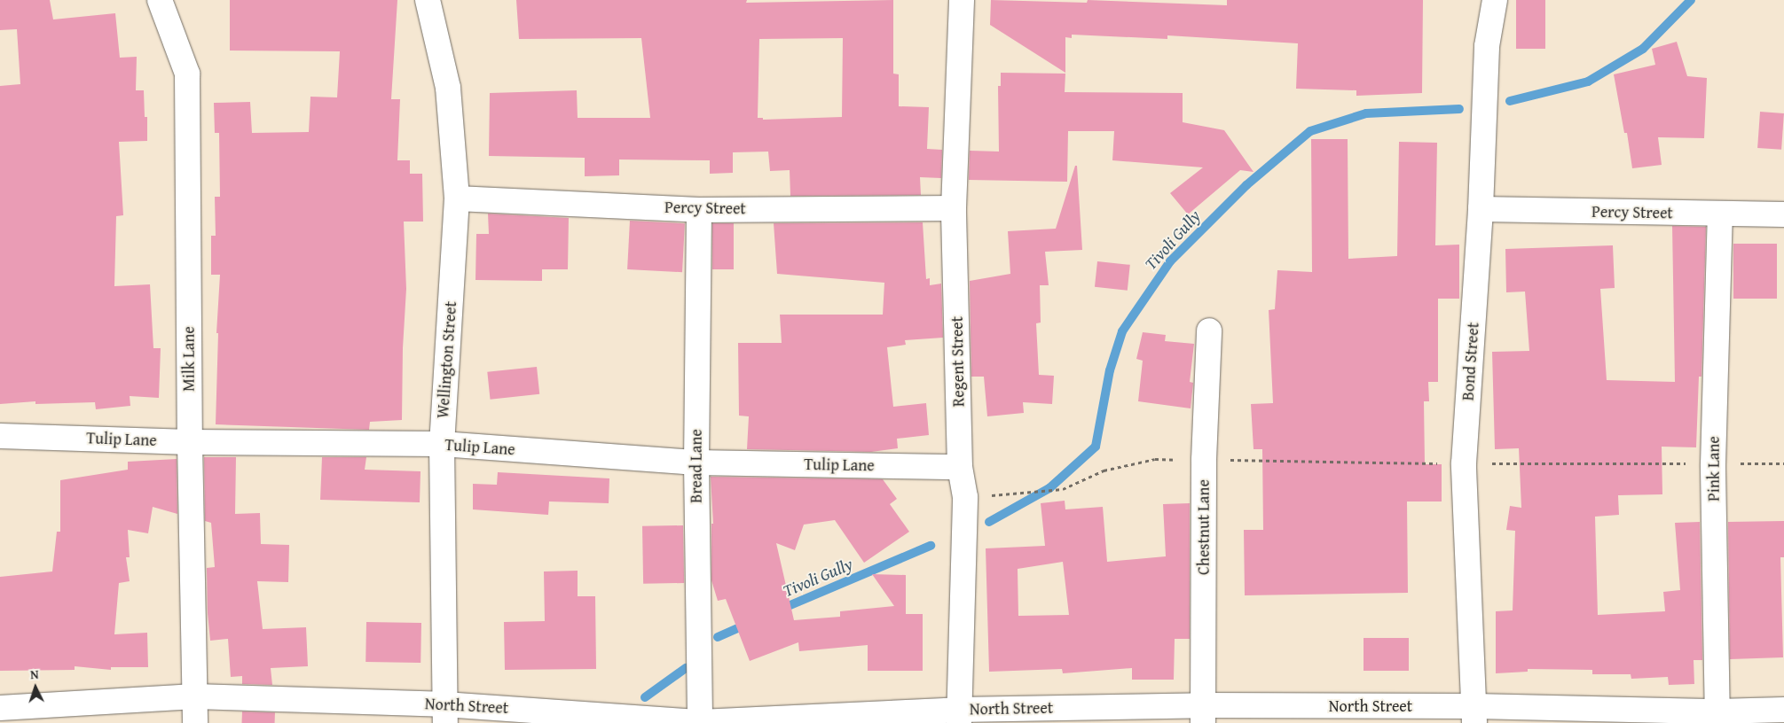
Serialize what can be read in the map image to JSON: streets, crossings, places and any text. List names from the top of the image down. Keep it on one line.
{"streets":{"street":["Percy Street","Milk Lane","Wellington Street","Regent Street","Bond Street","Tulip Lane","Bread Lane","Pink Lane","Chestnut Lane","North Street"]},"crossings":[["Percy Street","Wellington Street"],["Percy Street","Regent Street"],["Percy Street","Bond Street"],["Percy Street","Bread Lane"],["Percy Street","Pink Lane"],["Milk Lane","Tulip Lane"],["Milk Lane","North Street"],["Wellington Street","Tulip Lane"],["Wellington Street","North Street"],["Regent Street","Tulip Lane"],["Regent Street","North Street"],["Bond Street","North Street"],["Tulip Lane","Bread Lane"],["Bread Lane","North Street"],["Pink Lane","North Street"],["Chestnut Lane","North Street"]],"water":["Tivoli Gully"],"north":"top"}
